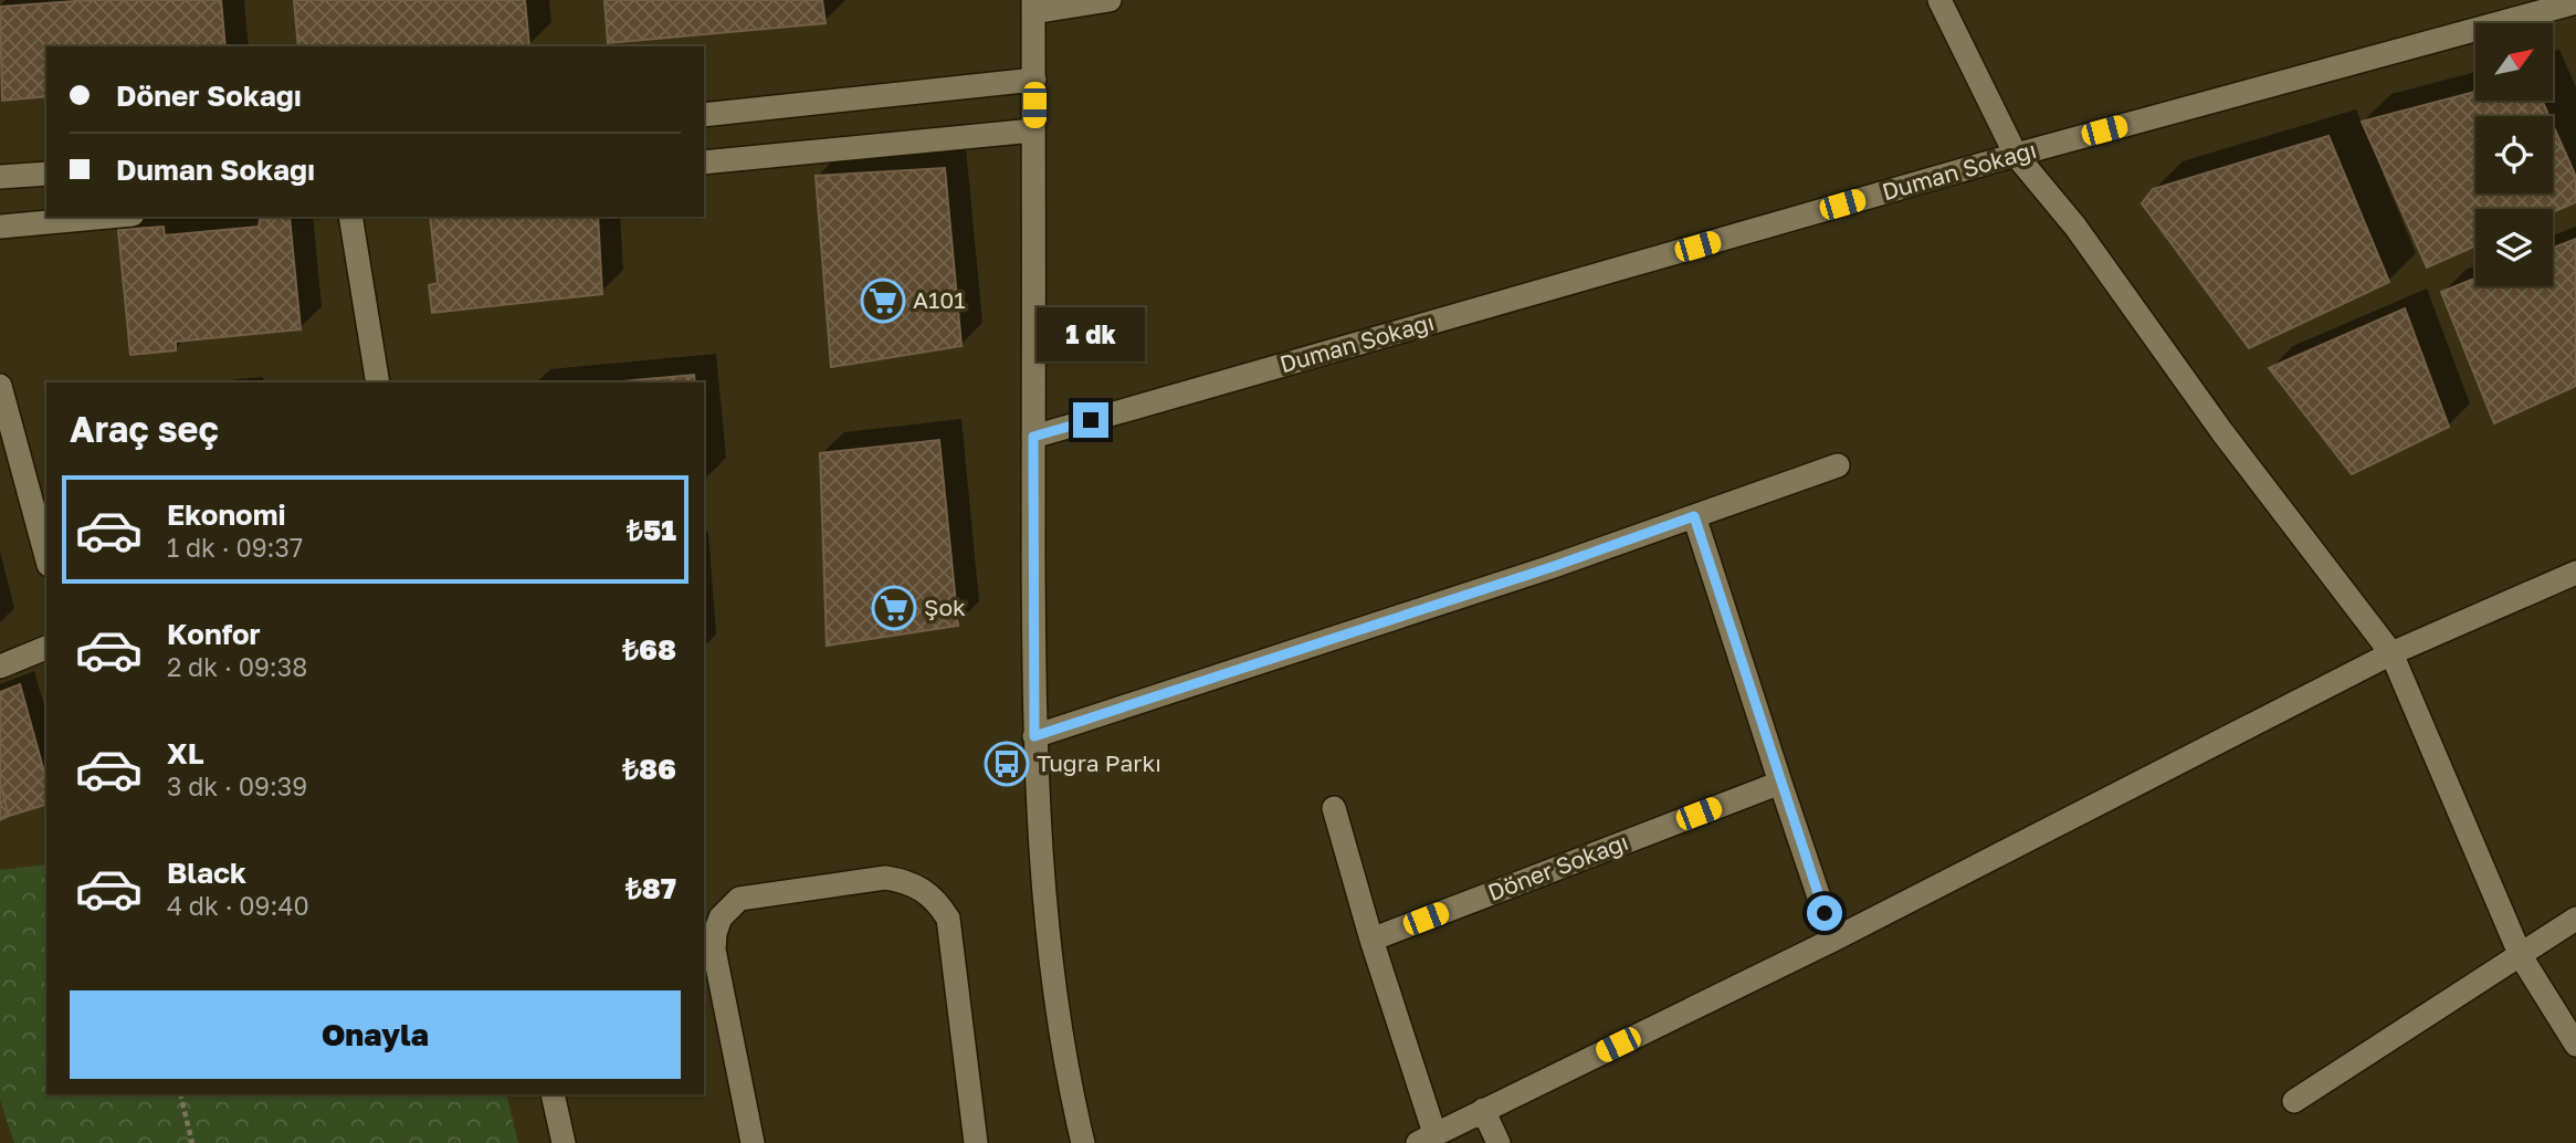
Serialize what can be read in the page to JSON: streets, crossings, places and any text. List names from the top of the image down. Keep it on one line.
{"streets":{"street":["Duman Sokağı","Döner Sokağı"]},"places":{"supermarket":["A101","Şok"],"bus stop":["Tuğra Parkı"]},"north":"top right","page":{"banner":["Döner Sokağı","Duman Sokağı"],"bubble":"1 dk","heading":"Araç seç","list":[{"name":"Ekonomi","note":"1 dk · 09:37","value":"₺51"},{"name":"Konfor","note":"2 dk · 09:38","value":"₺68"},{"name":"XL","note":"3 dk · 09:39","value":"₺86"},{"name":"Black","note":"4 dk · 09:40","value":"₺87"}],"buttons":"Onayla"}}
